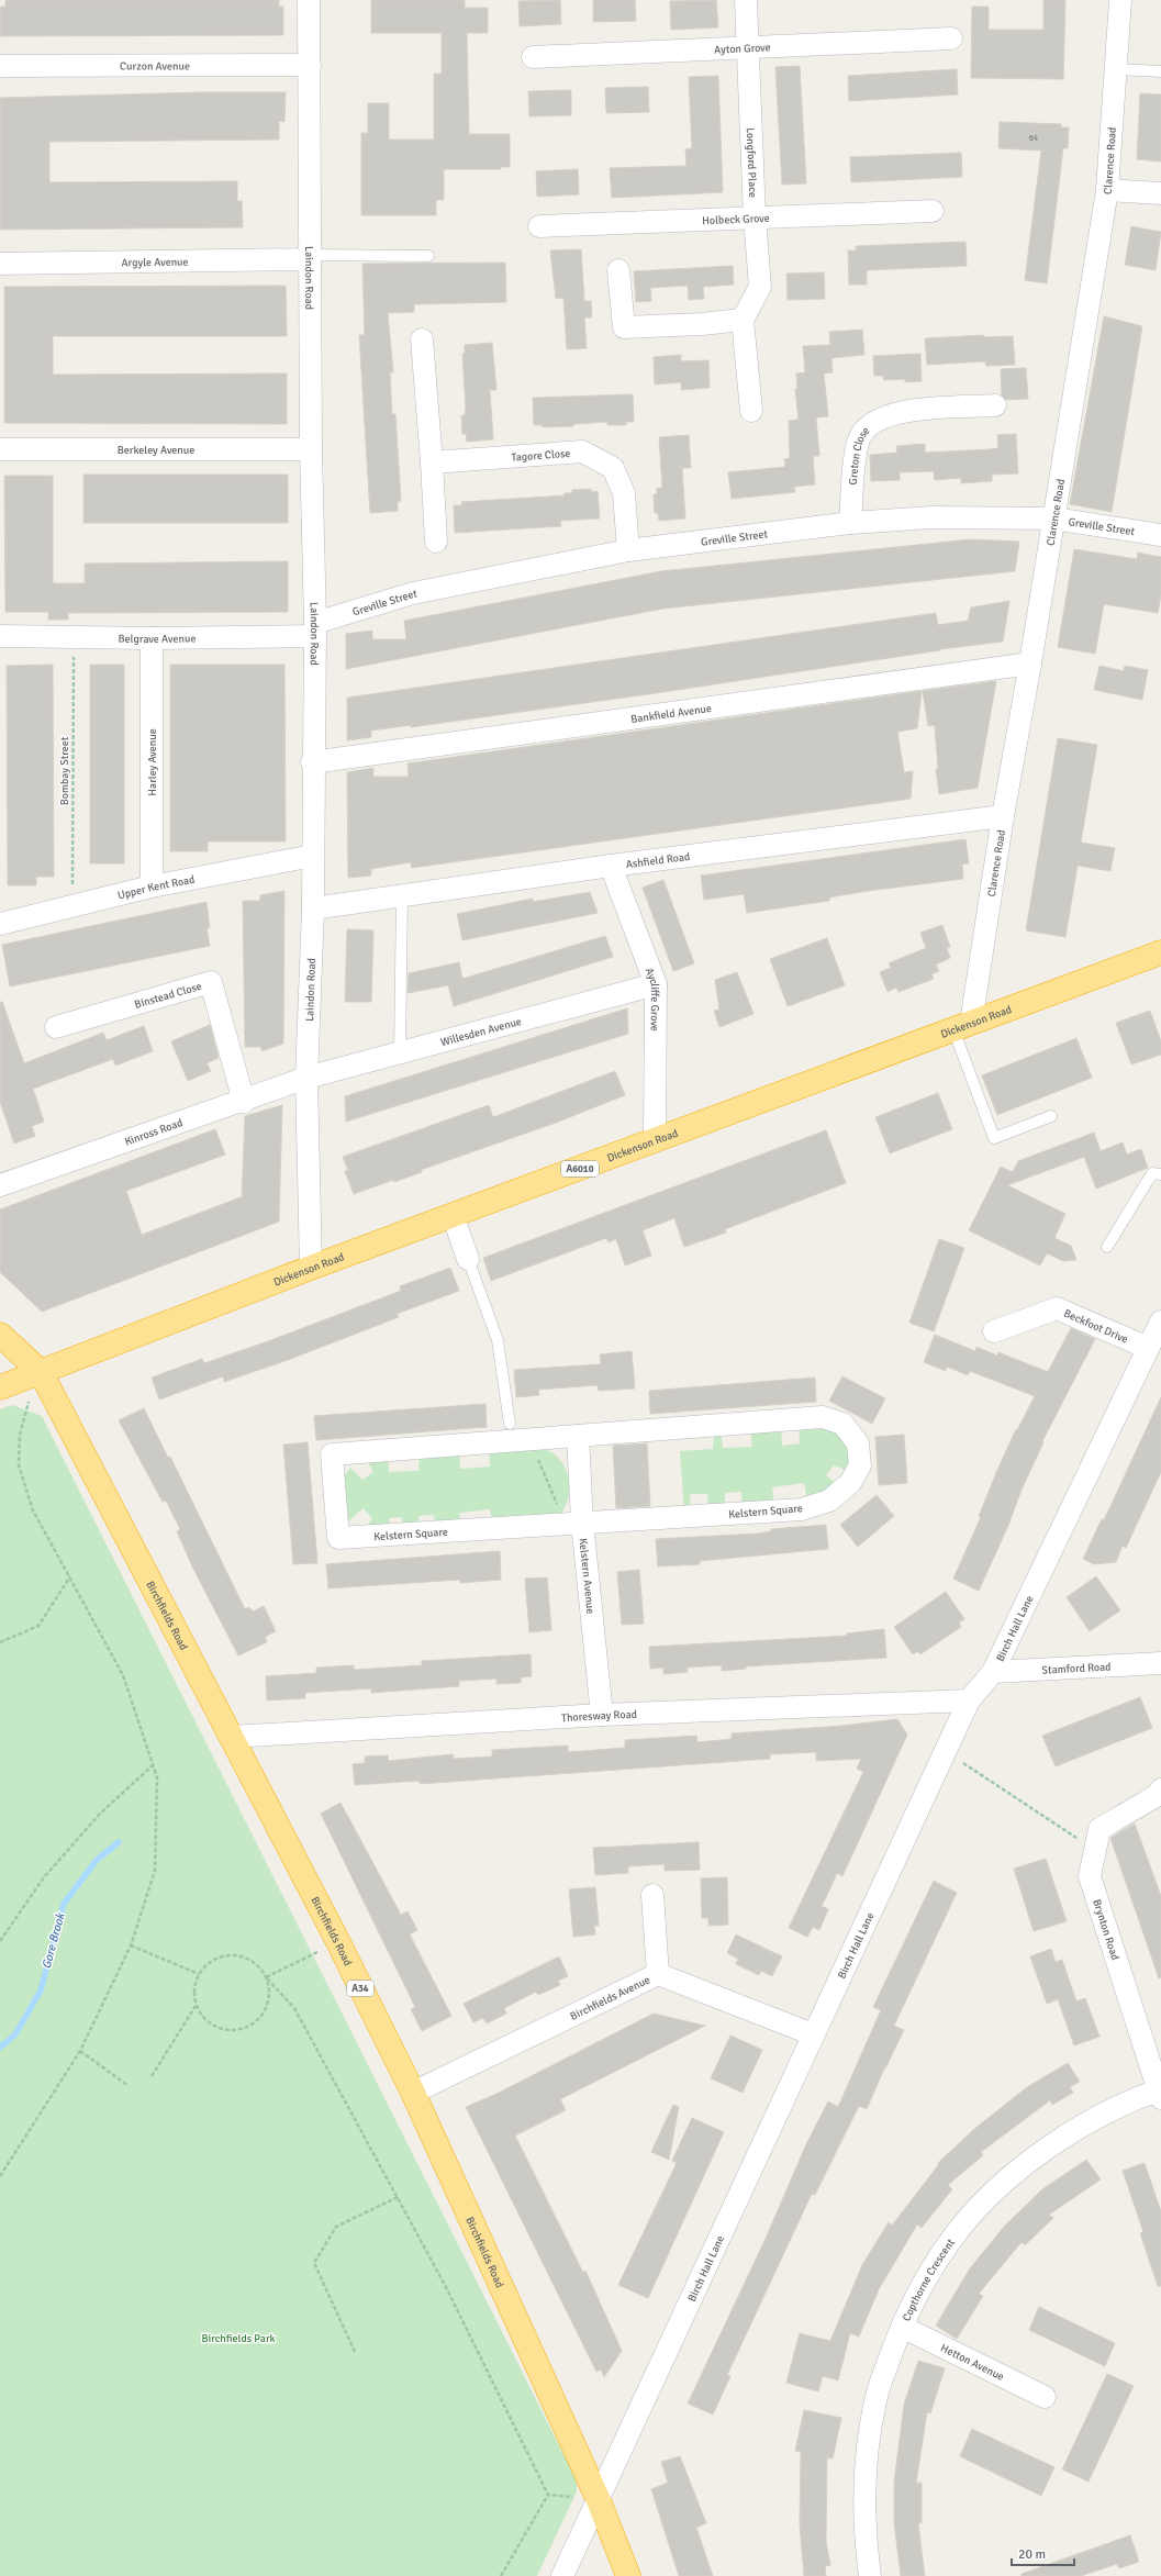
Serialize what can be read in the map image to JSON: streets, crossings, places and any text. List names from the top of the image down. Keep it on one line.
{"streets":{"highway":["Dickenson Road","A6010","Birchfields Road","A34"],"street":["Ayton Grove","Curzon Avenue","Clarence Road","Longford Place","Holbeck Grove","Argyle Avenue","Laindon Road","Berkeley Avenue","Tagore Close","Greton Close","Greville Street","Belgrave Avenue","Bankfield Avenue","Harley Avenue","Ashfield Road","Upper Kent Road","Binstead Close","Aycliffe Grove","Willesden Avenue","Kinross Road","Beckfoot Drive","Kelstern Square","Kelstern Avenue","Birch Hall Lane","Stamford Road","Thoresway Road","Brynton Road","Birchfields Avenue","Copthorne Crescent","Hetton Avenue"],"path":["Bombay Street"]},"crossings":[["Ayton Grove","Longford Place"],["Curzon Avenue","Laindon Road"],["Clarence Road","Greville Street"],["Clarence Road","Bankfield Avenue"],["Clarence Road","Ashfield Road"],["Clarence Road","Dickenson Road"],["Longford Place","Holbeck Grove"],["Argyle Avenue","Laindon Road"],["Laindon Road","Berkeley Avenue"],["Laindon Road","Greville Street"],["Laindon Road","Belgrave Avenue"],["Laindon Road","Bankfield Avenue"],["Laindon Road","Ashfield Road"],["Laindon Road","Upper Kent Road"],["Laindon Road","Dickenson Road"],["Laindon Road","Willesden Avenue"],["Laindon Road","Kinross Road"],["Tagore Close","Greville Street"],["Greton Close","Greville Street"],["Greville Street","Belgrave Avenue"],["Belgrave Avenue","Harley Avenue"],["Belgrave Avenue","Bombay Street"],["Harley Avenue","Upper Kent Road"],["Bombay Street","Upper Kent Road"],["Ashfield Road","Aycliffe Grove"],["Binstead Close","Kinross Road"],["Aycliffe Grove","Dickenson Road"],["Aycliffe Grove","Willesden Avenue"],["Dickenson Road","Birchfields Road"],["Dickenson Road","A34"],["Willesden Avenue","Kinross Road"],["Beckfoot Drive","Birch Hall Lane"],["Kelstern Square","Kelstern Avenue"],["Kelstern Avenue","Thoresway Road"],["Birchfields Road","Birch Hall Lane"],["Birchfields Road","Thoresway Road"],["Birchfields Road","A34"],["Birchfields Road","Birchfields Avenue"],["Birch Hall Lane","Stamford Road"],["Birch Hall Lane","Thoresway Road"],["Birch Hall Lane","Birchfields Avenue"],["Brynton Road","Copthorne Crescent"],["Copthorne Crescent","Hetton Avenue"]],"water":["Gore Brook"],"parks":["Birchfields Park"],"house_numbers":["64"],"scale_bar":"20 m"}
